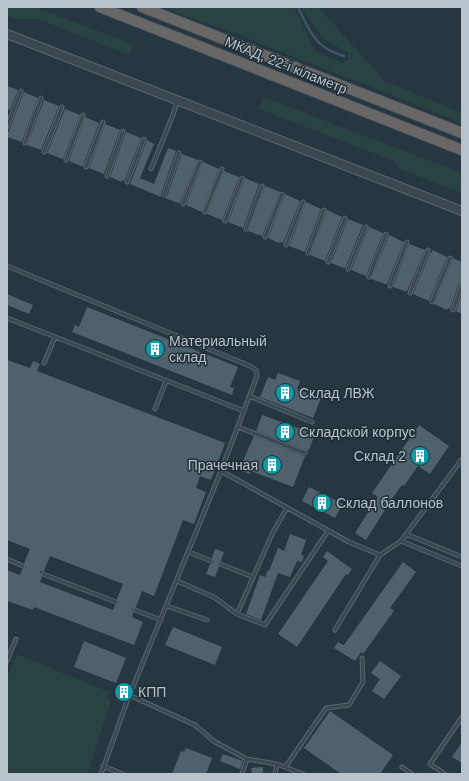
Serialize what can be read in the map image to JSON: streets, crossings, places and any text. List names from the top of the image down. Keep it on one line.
{"streets":{"highway":["МКАД, 22-і кіламетр"]},"places":{"building":["Материальный склад","Склад ЛВЖ","Складской корпус","Склад 2","Прачечная","Склад баллонов","КПП"]}}
